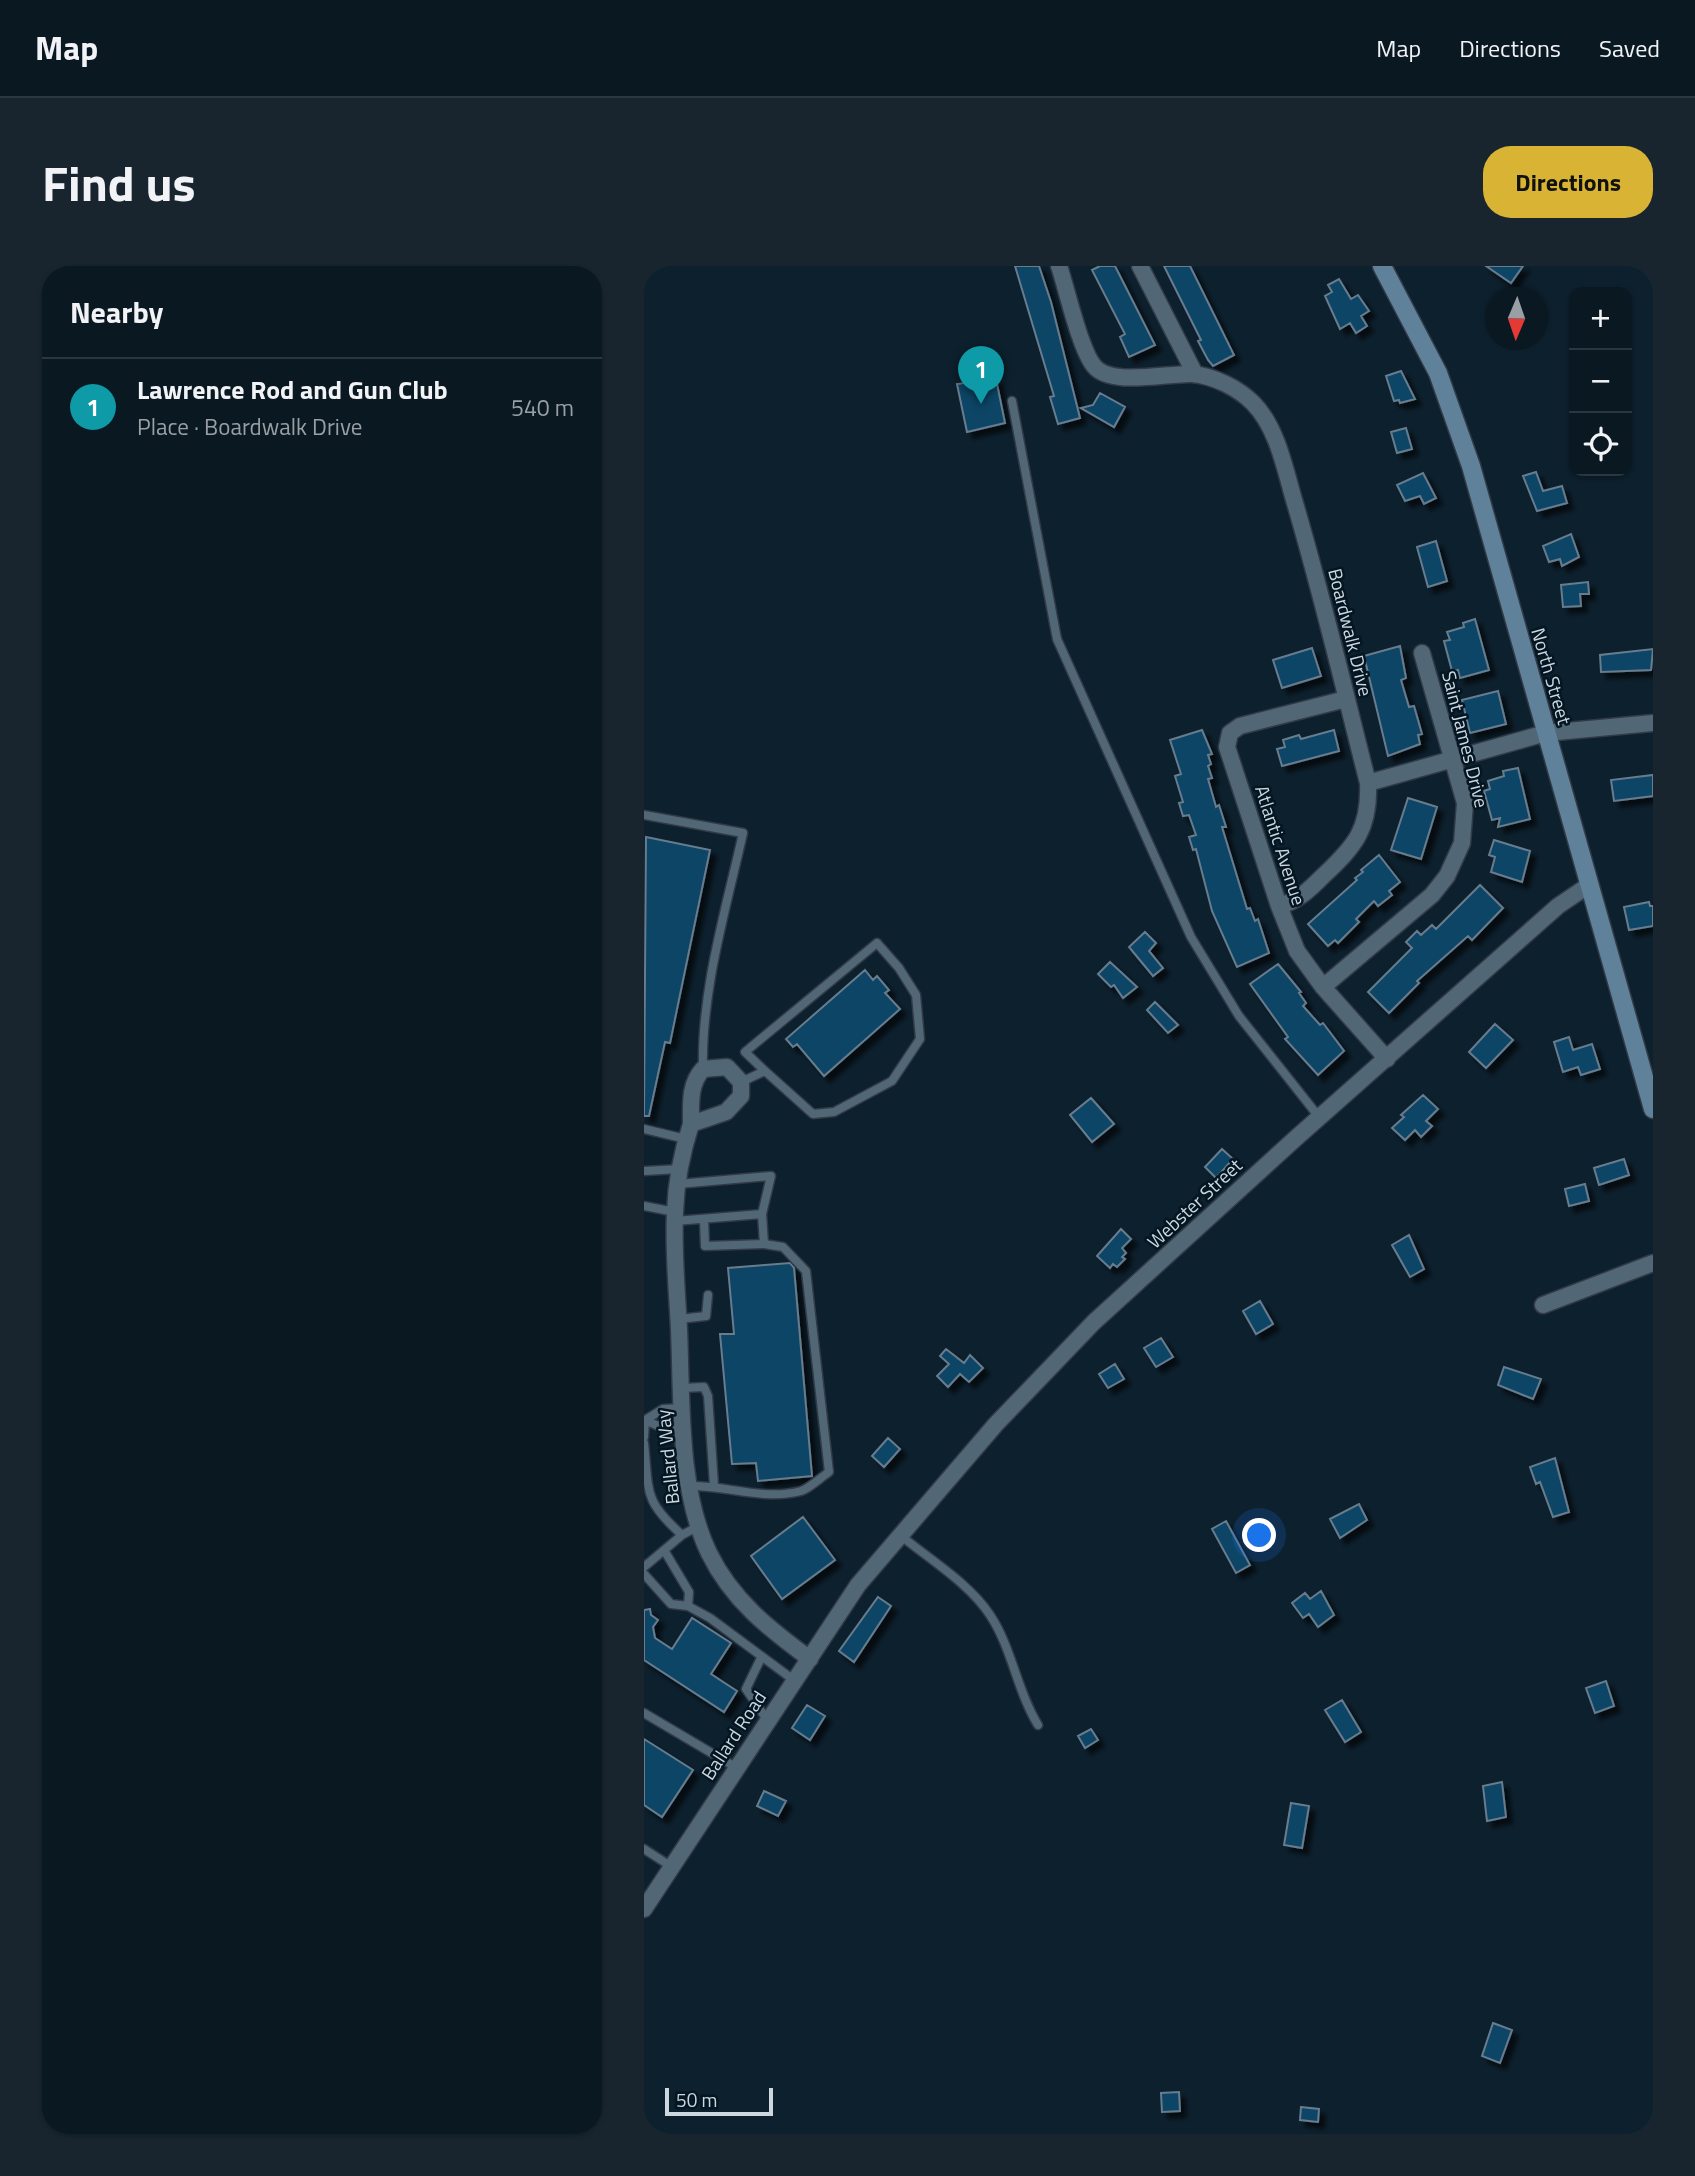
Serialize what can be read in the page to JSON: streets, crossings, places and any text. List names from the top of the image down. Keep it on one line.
{"streets":{"main road":["North Street"],"street":["Boardwalk Drive","Saint James Drive","Atlantic Avenue","Webster Street","Ballard Way","Ballard Road"]},"crossings":[["Boardwalk Drive","Atlantic Avenue"],["North Street","Webster Street"],["Saint James Drive","Atlantic Avenue"],["Atlantic Avenue","Webster Street"],["Webster Street","Ballard Road"],["Ballard Way","Ballard Road"]],"scale_bar":"50 m","north":"bottom","page":{"header":"Map","nav":["Map","Directions","Saved"],"title":"Find us","buttons":"Directions","heading":"Nearby","map_buttons":["+","−"],"pins":"1","list":[{"mark":"1","name":"Lawrence Rod and Gun Club","note":"Place · Boardwalk Drive","value":"540 m"}],"scale":"50 m"}}
